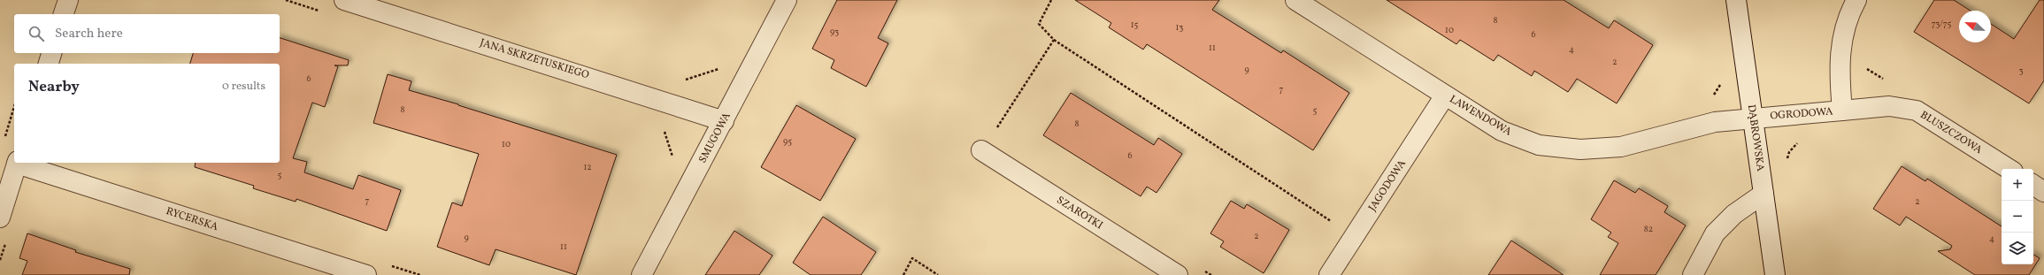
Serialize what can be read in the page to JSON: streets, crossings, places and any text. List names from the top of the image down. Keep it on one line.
{"streets":{"street":["JANA SKRZETUSKIEGO","OGRODOWA","LAWENDOWA","BLUSZCZOWA","SMUGOWA","DĄBROWSKA","JAGODOWA","SZAROTKI","RYCERSKA"]},"crossings":[["JANA SKRZETUSKIEGO","SMUGOWA"],["OGRODOWA","LAWENDOWA"],["OGRODOWA","BLUSZCZOWA"],["OGRODOWA","DĄBROWSKA"],["LAWENDOWA","DĄBROWSKA"],["LAWENDOWA","JAGODOWA"]],"house_numbers":["8","73/75","15","13","10","93","6","11","4","2","9","3","6","7","8","5","8","95","10","6","12","5","7","2","82","2","9","4","11"],"north":"top left","page":{"search":"Search here","heading":["Nearby","0 results"],"map_buttons":["+","−"]}}
